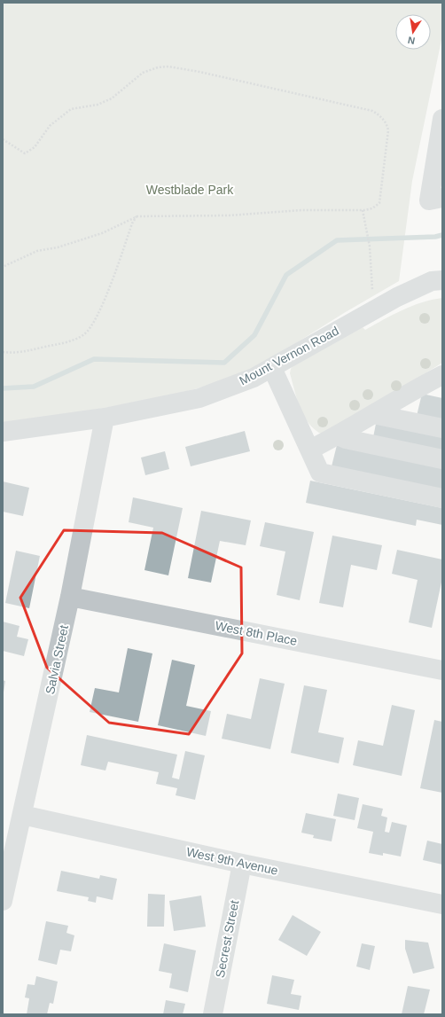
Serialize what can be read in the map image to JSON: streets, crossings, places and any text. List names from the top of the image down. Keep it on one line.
{"streets":{"street":["Mount Vernon Road","West 8th Place","Salvia Street","West 9th Avenue","Secrest Street"]},"crossings":[["Mount Vernon Road","Salvia Street"],["West 8th Place","Salvia Street"],["Salvia Street","West 9th Avenue"],["West 9th Avenue","Secrest Street"]],"parks":["Westblade Park"],"north":"bottom"}
